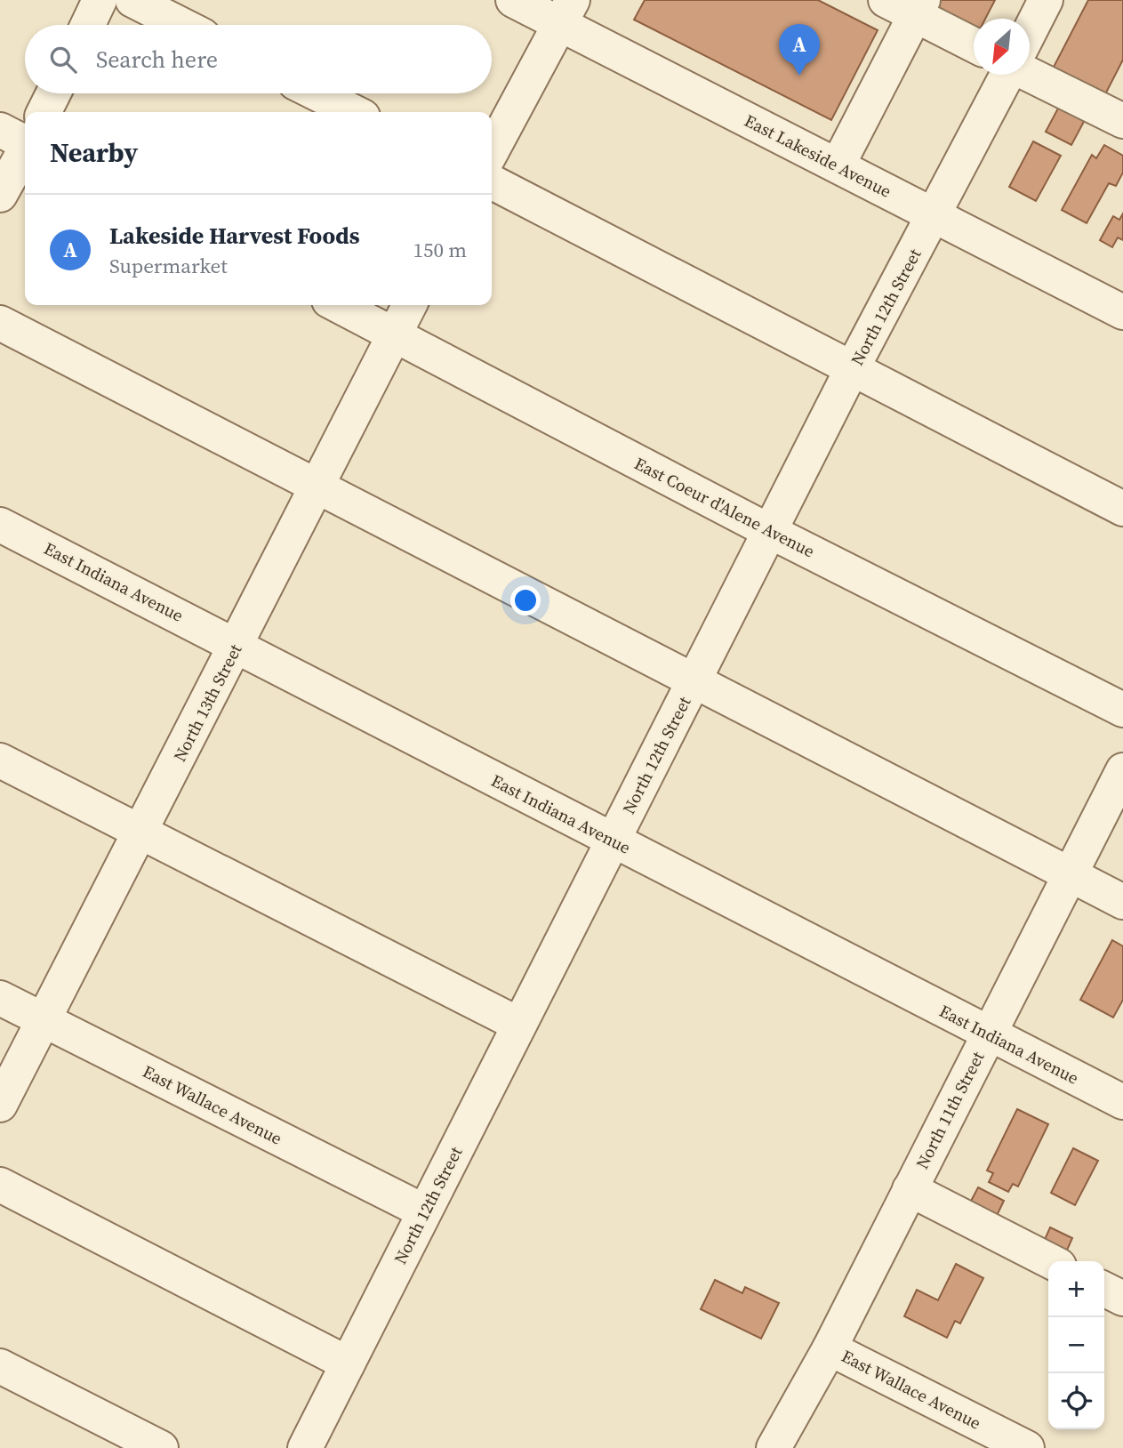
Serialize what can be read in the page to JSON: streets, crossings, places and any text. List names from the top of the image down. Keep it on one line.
{"streets":{"street":["East Lakeside Avenue","North 12th Street","East Coeur d'Alene Avenue","East Indiana Avenue","North 13th Street","East Wallace Avenue","North 11th Street"]},"crossings":[["East Lakeside Avenue","North 12th Street"],["North 12th Street","East Coeur d'Alene Avenue"],["North 12th Street","East Indiana Avenue"],["North 12th Street","East Wallace Avenue"],["East Coeur d'Alene Avenue","North 13th Street"],["East Indiana Avenue","North 13th Street"],["East Indiana Avenue","North 11th Street"],["North 13th Street","East Wallace Avenue"],["East Wallace Avenue","North 11th Street"]],"north":"bottom left","page":{"pins":"A","search":"Search here","heading":"Nearby","list":[{"mark":"A","name":"Lakeside Harvest Foods","note":"Supermarket","value":"150 m"}],"map_buttons":["+","−"]}}
